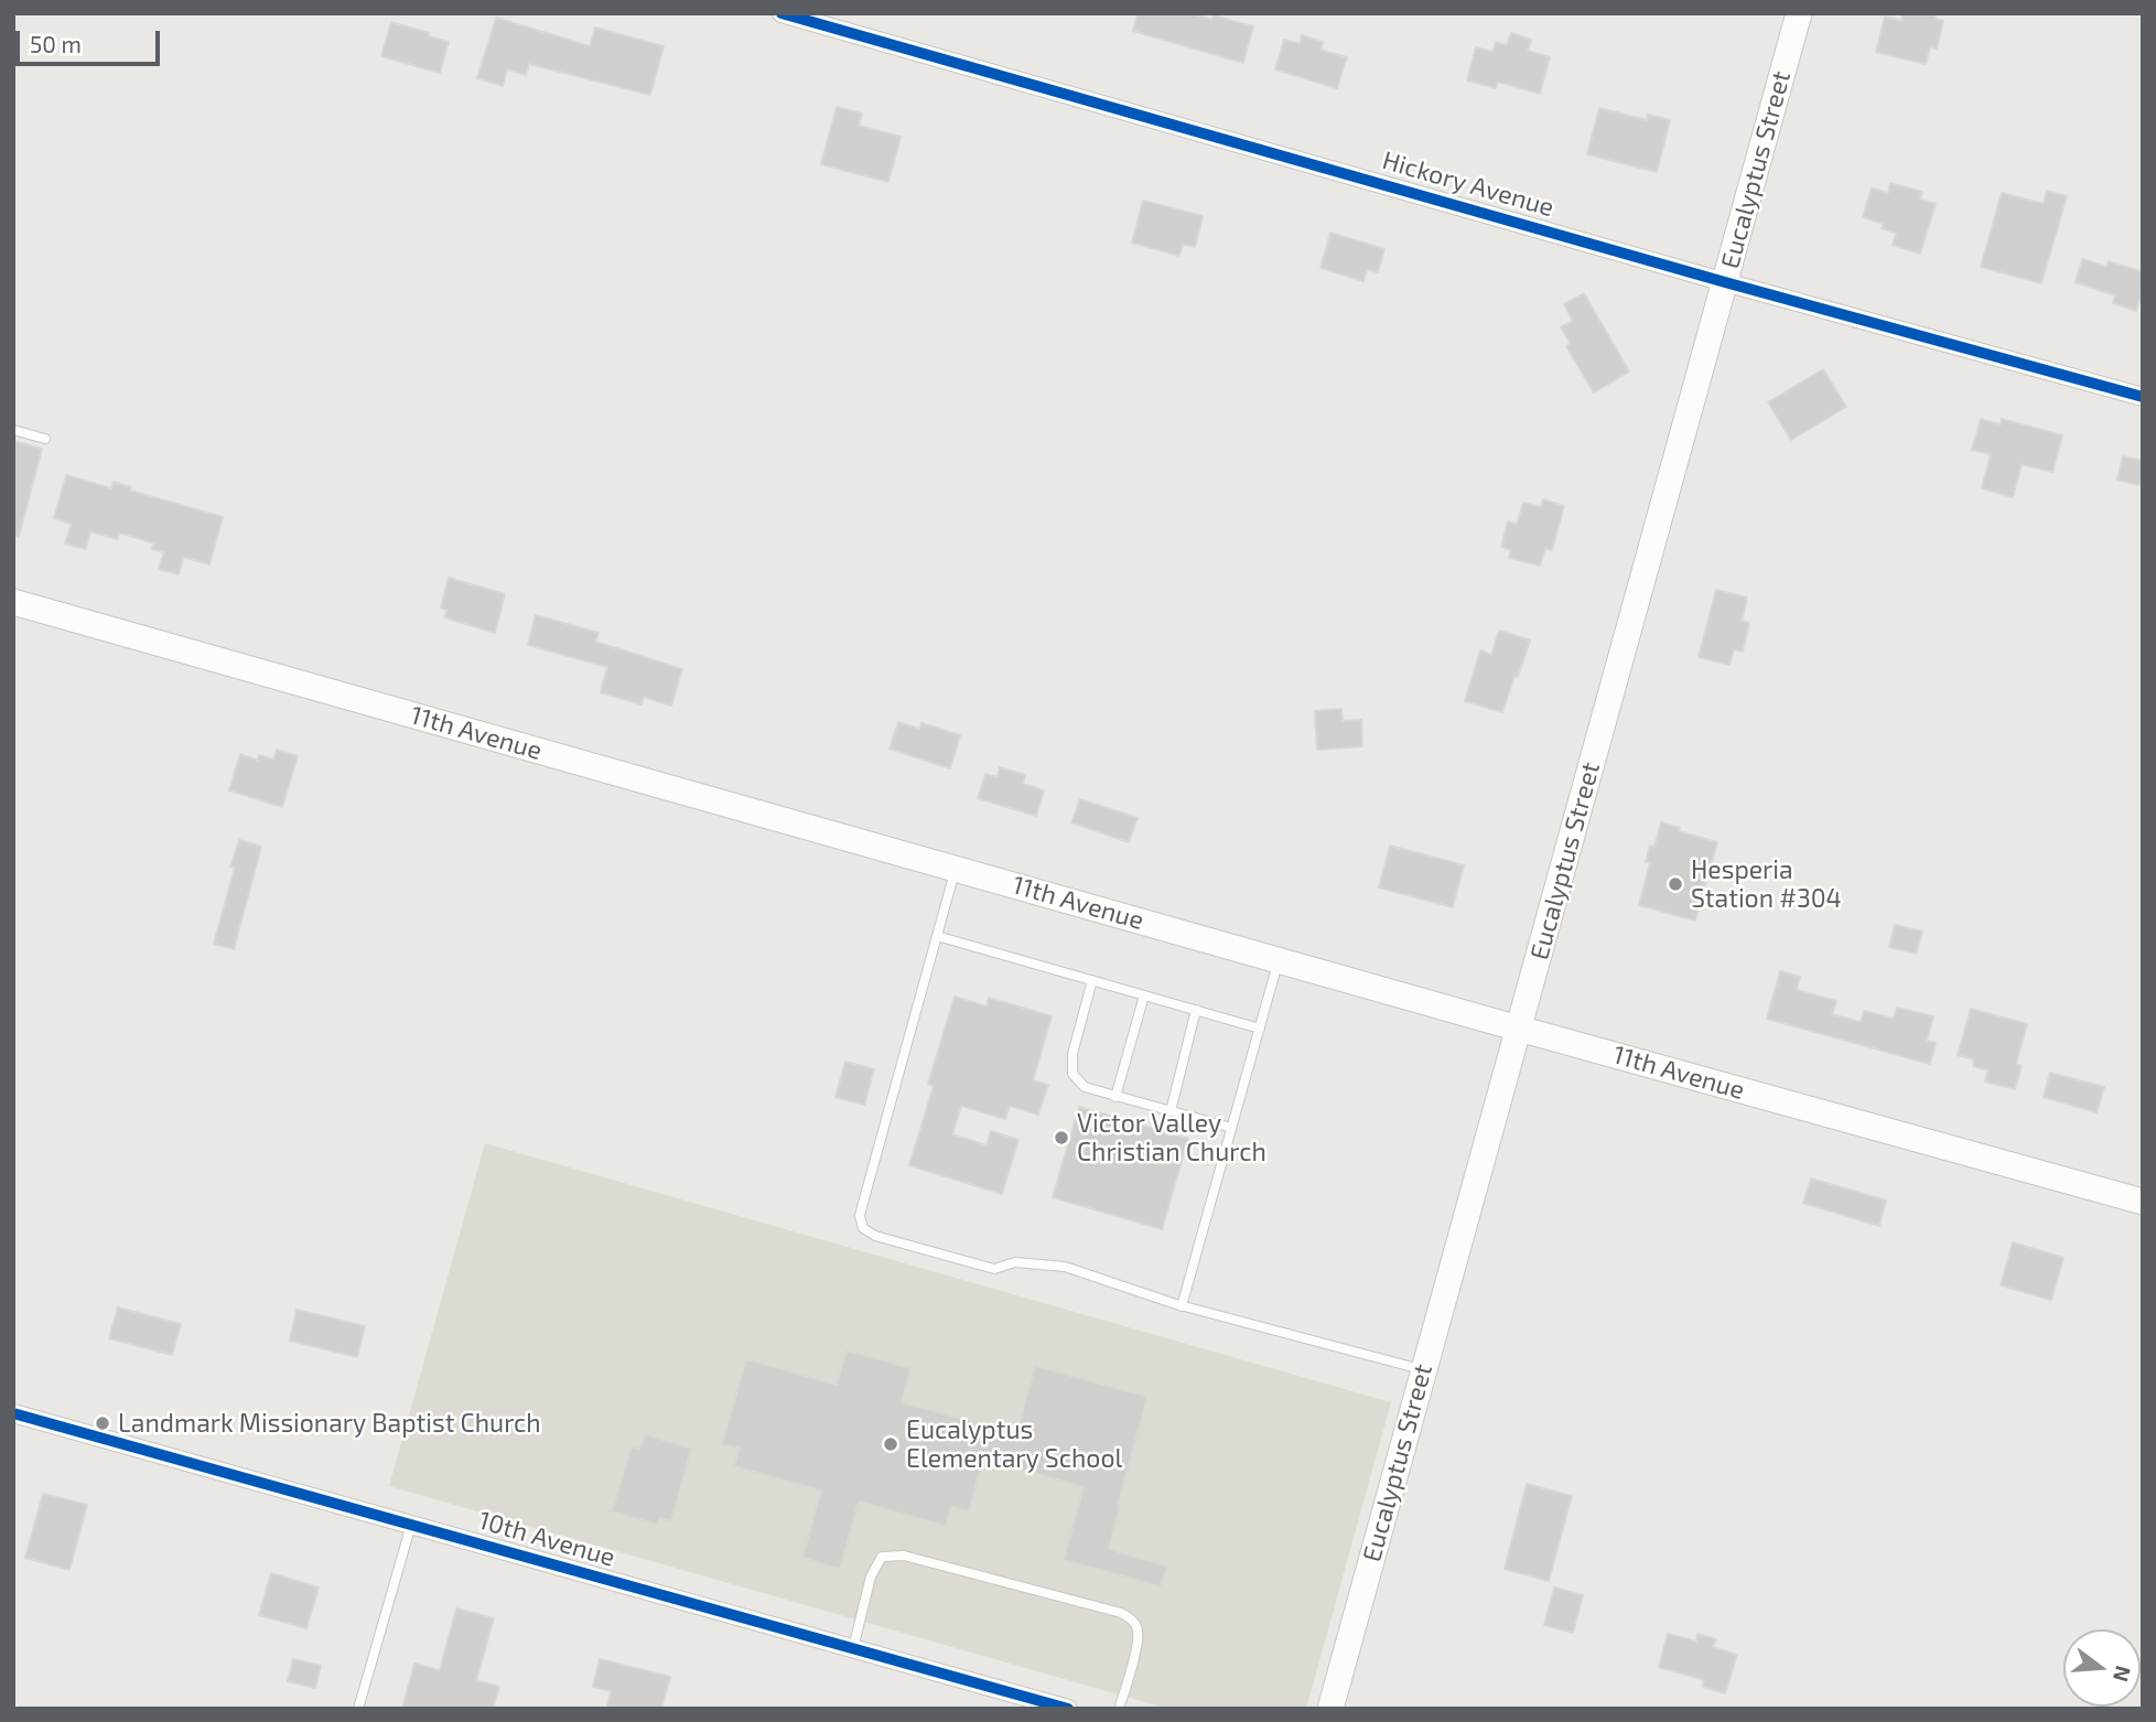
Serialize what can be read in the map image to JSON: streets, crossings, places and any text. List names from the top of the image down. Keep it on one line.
{"streets":{"main road":["Eucalyptus Street","11th Avenue"],"street":["Hickory Avenue","10th Avenue"]},"crossings":[["Eucalyptus Street","Hickory Avenue"],["Eucalyptus Street","11th Avenue"]],"places":["Hesperia Station #304","Victor Valley Christian Church","Landmark Missionary Baptist Church","Eucalyptus Elementary School"],"scale_bar":"50 m","north":"right"}
